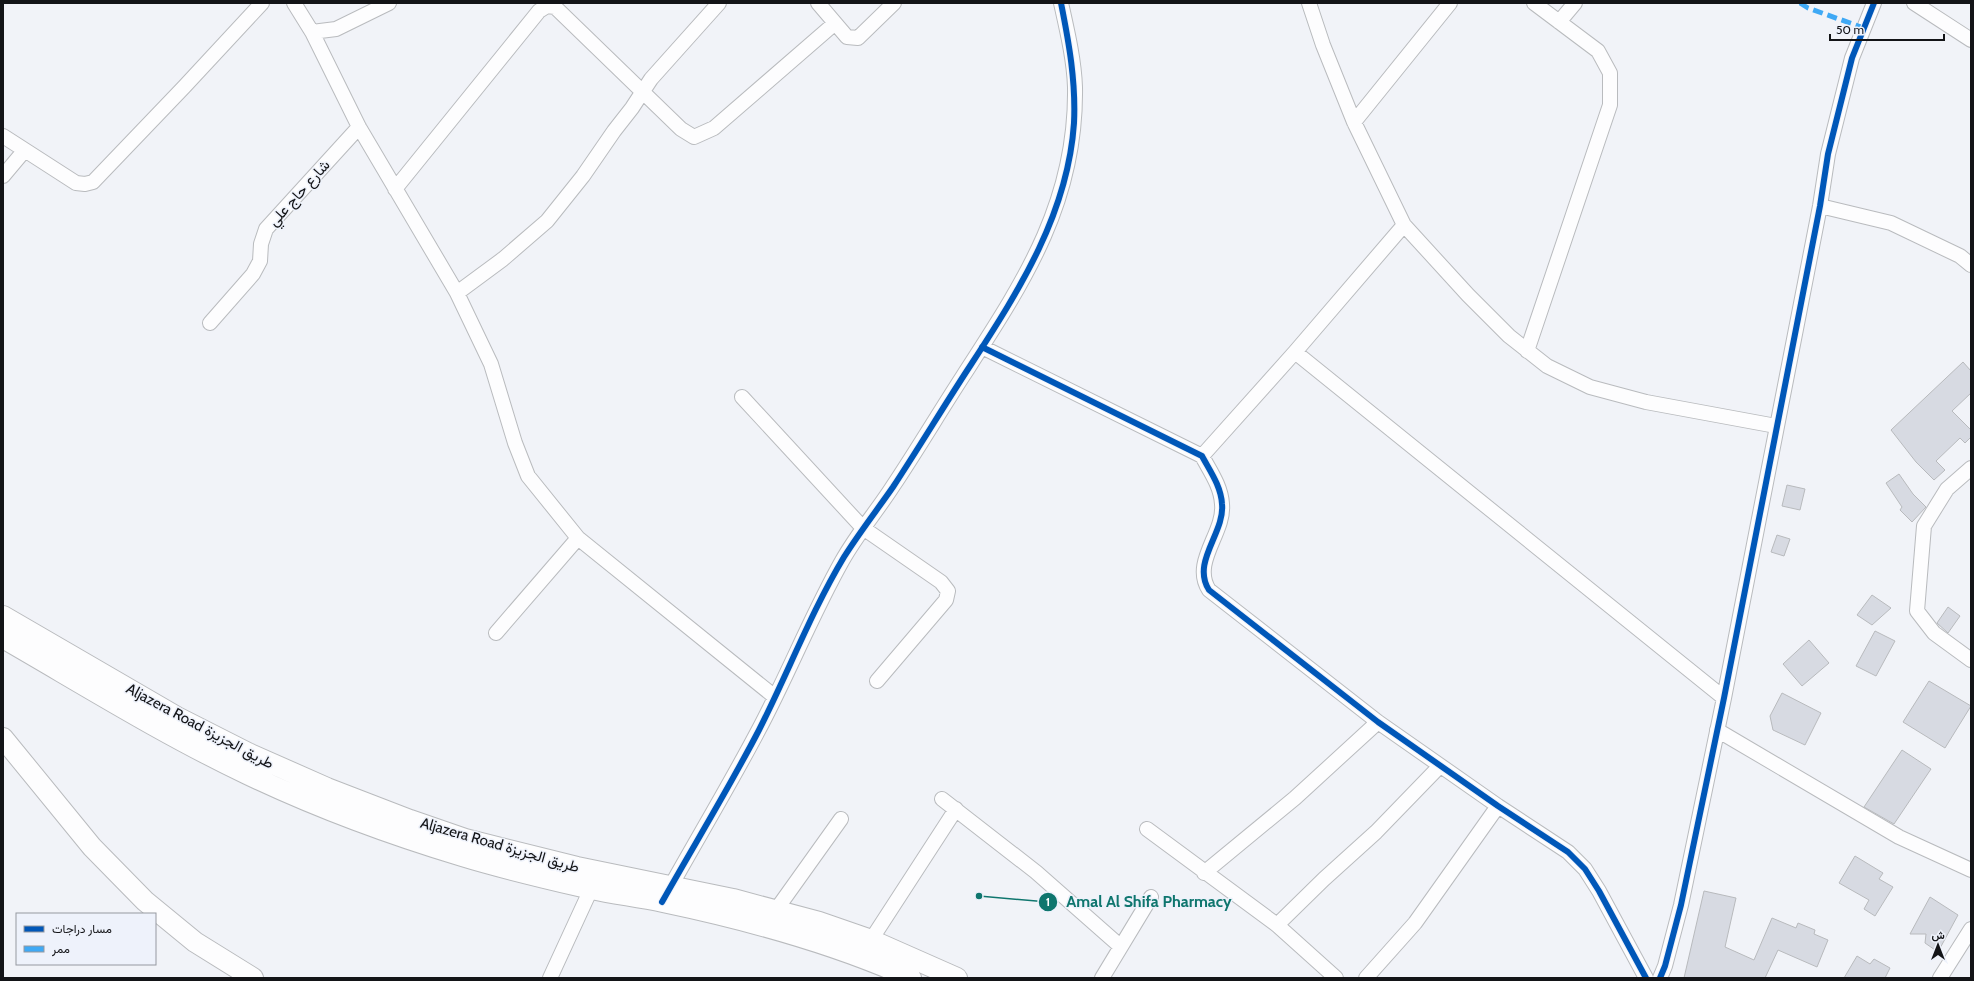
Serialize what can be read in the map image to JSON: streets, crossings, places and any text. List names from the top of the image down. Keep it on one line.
{"streets":{"main road":["Aljazera Road طريق الجزيزة"],"street":["شارع حاج علي"]},"places":["Amal Al Shifa Pharmacy"],"legend":["مسار دراجات","ممر"],"scale_bar":"50 m","north":"top"}
